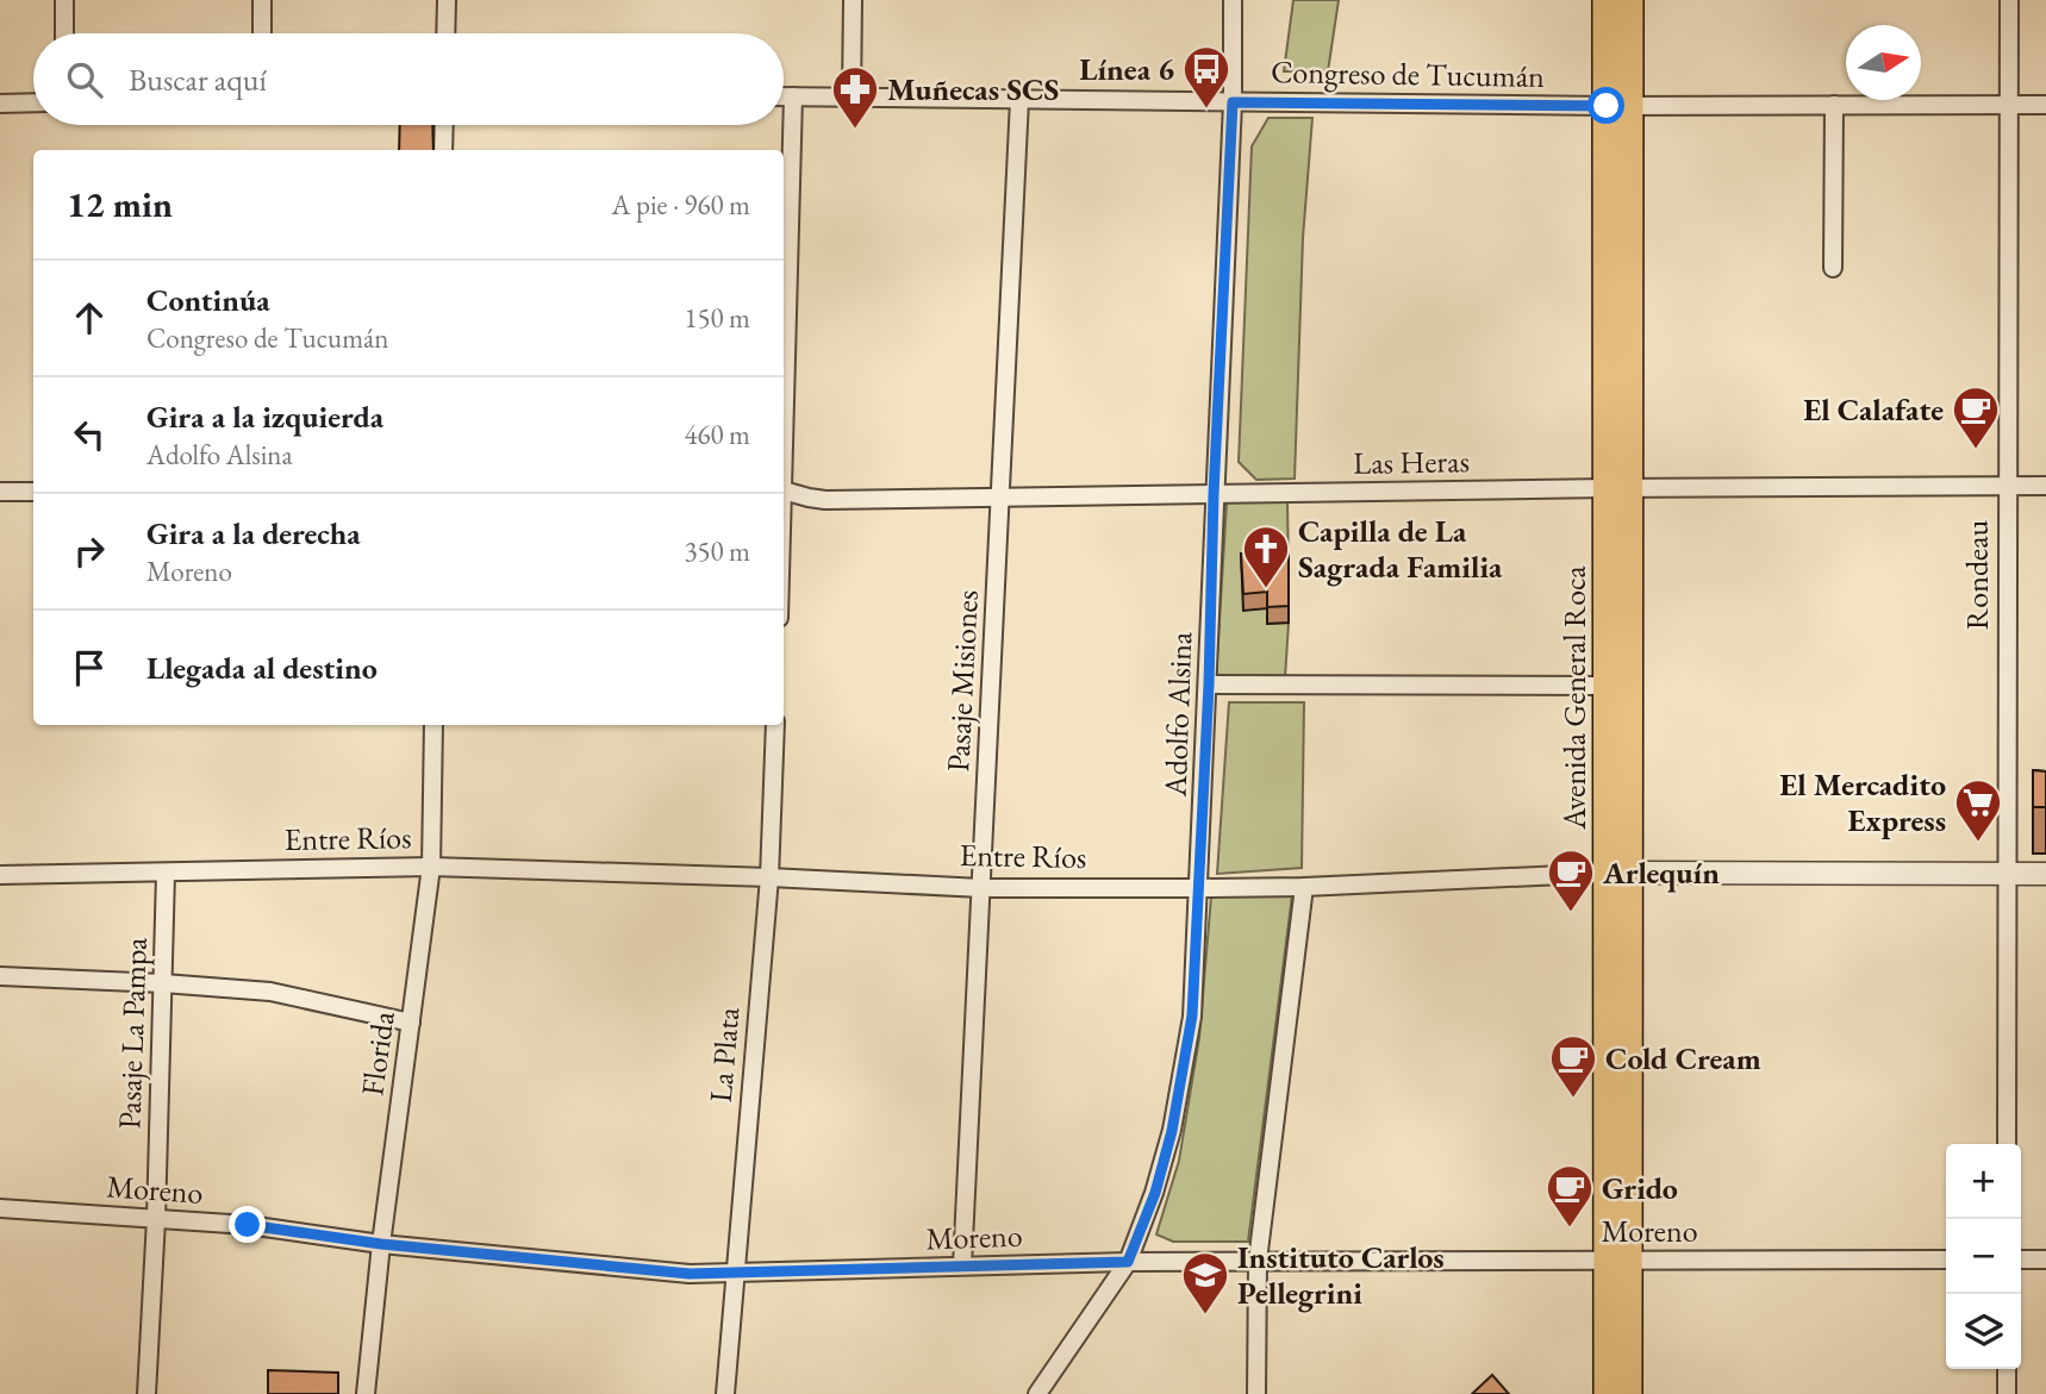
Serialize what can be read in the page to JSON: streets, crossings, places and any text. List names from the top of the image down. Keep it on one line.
{"streets":{"main road":["Avenida General Roca"],"street":["Congreso de Tucumán","Las Heras","Rondeau","Pasaje Misiones","Adolfo Alsina","Entre Ríos","Pasaje La Pampa","Florida","La Plata","Moreno"]},"crossings":[["Congreso de Tucumán","Rondeau"],["Congreso de Tucumán","Pasaje Misiones"],["Congreso de Tucumán","Avenida General Roca"],["Congreso de Tucumán","Adolfo Alsina"],["Las Heras","Rondeau"],["Las Heras","Pasaje Misiones"],["Las Heras","Avenida General Roca"],["Las Heras","Adolfo Alsina"],["Rondeau","Entre Ríos"],["Pasaje Misiones","Entre Ríos"],["Pasaje Misiones","Moreno"],["Avenida General Roca","Entre Ríos"],["Avenida General Roca","Moreno"],["Adolfo Alsina","Entre Ríos"],["Adolfo Alsina","Moreno"],["Entre Ríos","Pasaje La Pampa"],["Entre Ríos","Florida"],["Entre Ríos","La Plata"],["Pasaje La Pampa","Moreno"],["Florida","Moreno"],["La Plata","Moreno"]],"places":{"bus stop":["Línea 6"],"pharmacy":["Muñecas SCS"],"cafe":["El Calafate","Arlequín","Cold Cream","Grido"],"church":["Capilla de La Sagrada Familia"],"supermarket":["El Mercadito Express"],"school or university":["Instituto Carlos Pellegrini"]},"north":"right","page":{"search":"Buscar aquí","heading":["12 min","A pie · 960 m"],"list":[["Continúa","Congreso de Tucumán","150 m"],["Gira a la izquierda","Adolfo Alsina","460 m"],["Gira a la derecha","Moreno","350 m"],"Llegada al destino"],"map_buttons":["+","−"]}}
